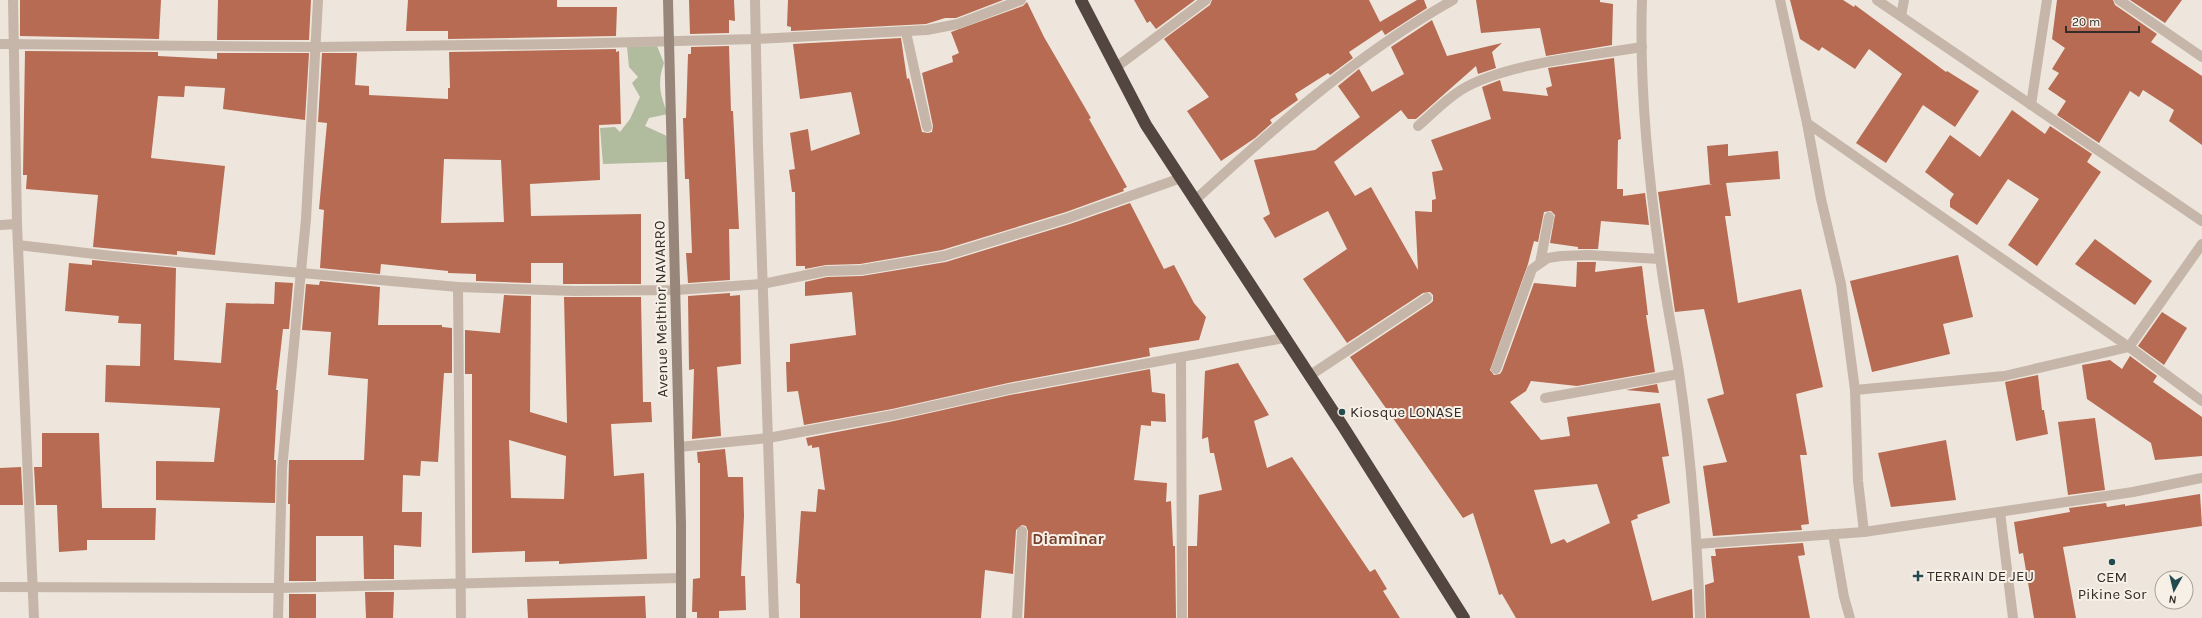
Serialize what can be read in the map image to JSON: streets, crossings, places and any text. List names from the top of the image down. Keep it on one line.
{"streets":{"street":["Avenue Melthior NAVARRO"]},"districts":["Diaminar"],"places":{"other":["Kiosque LONASE","CEM Pikine Sor"],"health":["TERRAIN DE JEU"]},"scale_bar":"20 m","north":"bottom"}
